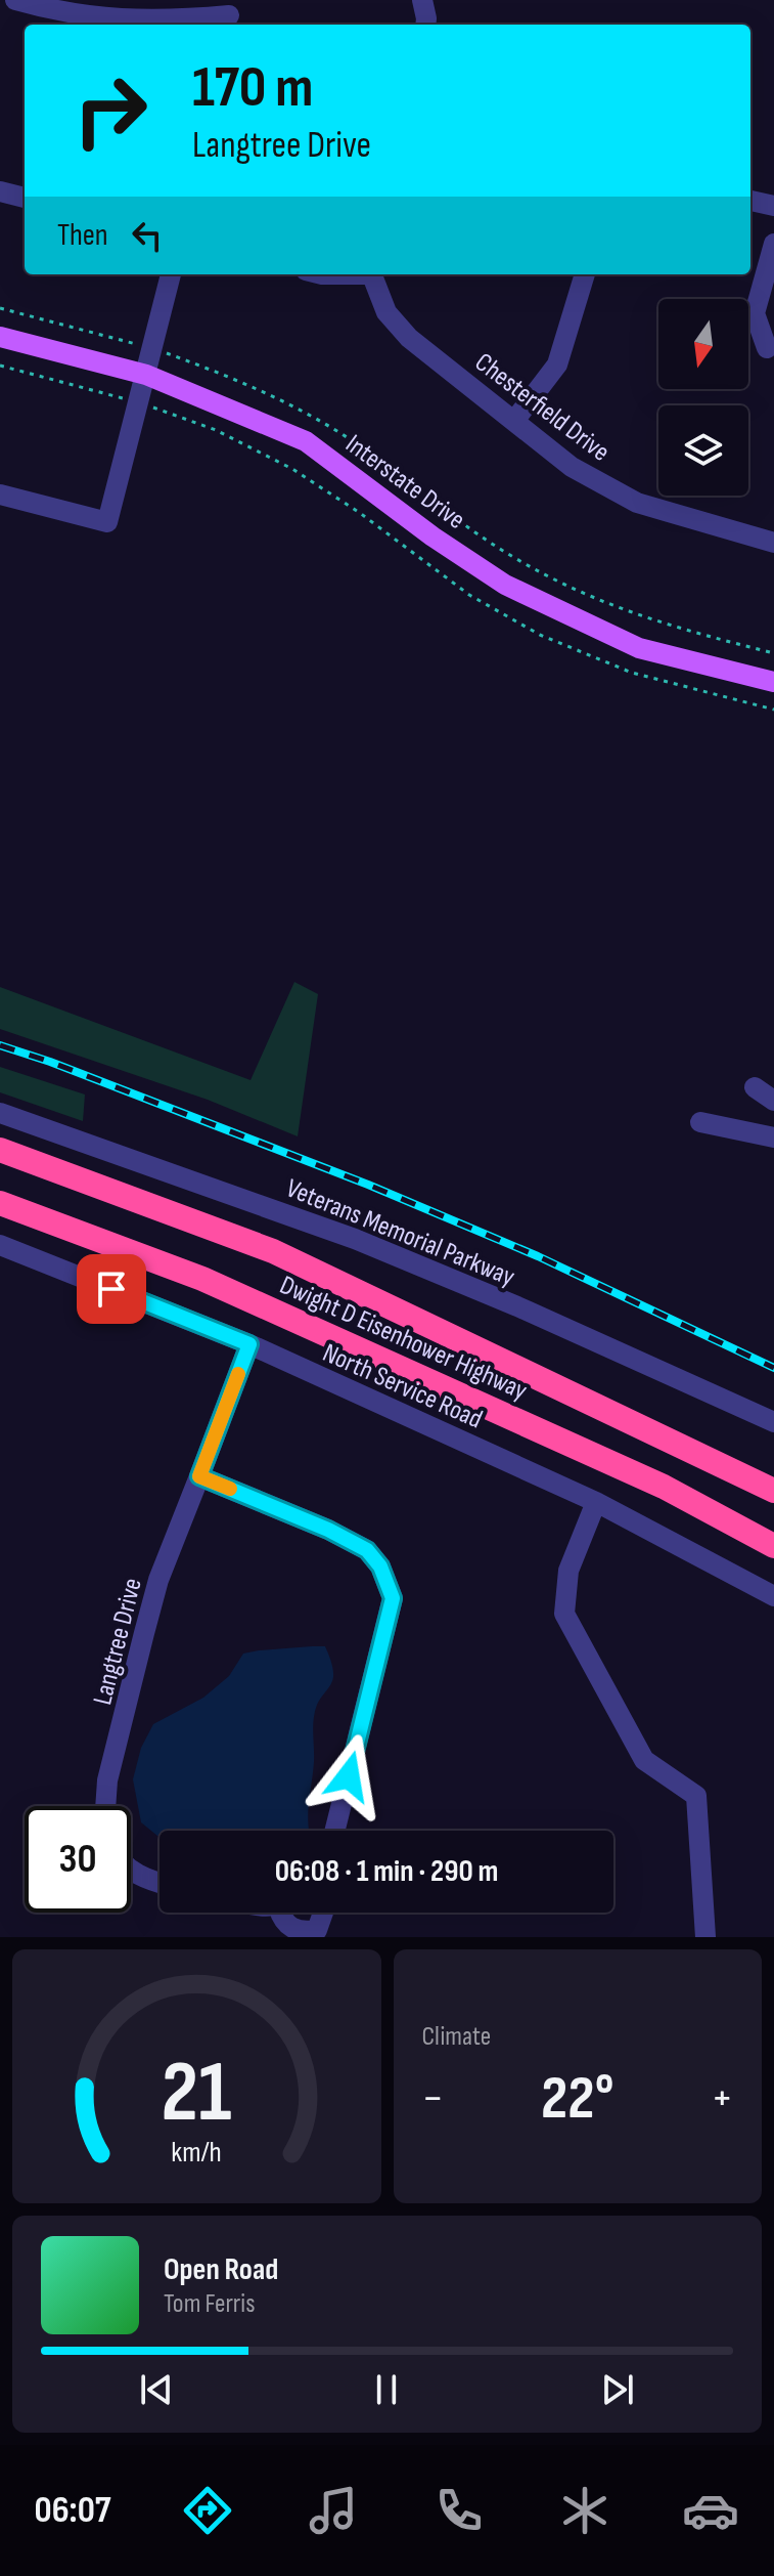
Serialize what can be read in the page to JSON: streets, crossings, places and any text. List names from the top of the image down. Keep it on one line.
{"streets":{"highway":["Dwight D Eisenhower Highway"],"main road":["Interstate Drive"],"street":["Chesterfield Drive","Veterans Memorial Parkway","North Service Road","Langtree Drive"]},"crossings":[["North Service Road","Langtree Drive"]],"north":"bottom","page":{"turn":["170 m","Langtree Drive"],"then":"Then","limit":"30","trip":"06:08 · 1 min · 290 m","tile":"Climate","heat":["−","22°","+"],"song":["Open Road","Tom Ferris"],"tabs":"06:07","gauge":["21","km/h"]}}
